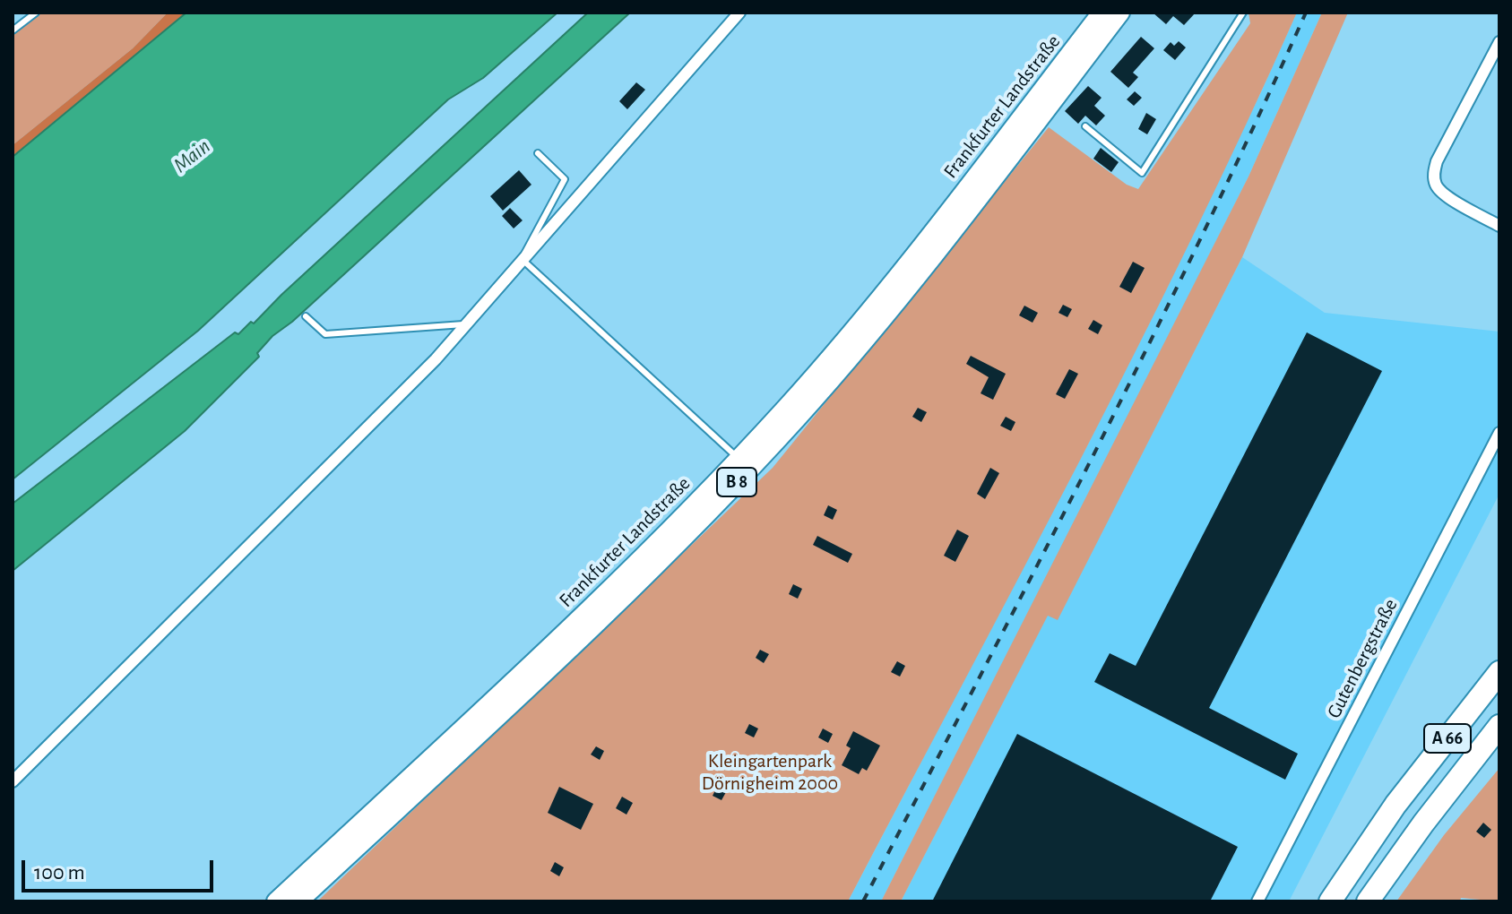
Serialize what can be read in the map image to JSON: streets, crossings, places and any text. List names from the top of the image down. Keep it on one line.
{"streets":{"highway":["A 66"],"main road":["Frankfurter Landstraße","B 8"],"street":["Gutenbergstraße"]},"water":["Main"],"parks":["Kleingartenpark Dörnigheim 2000"],"scale_bar":"100 m"}
